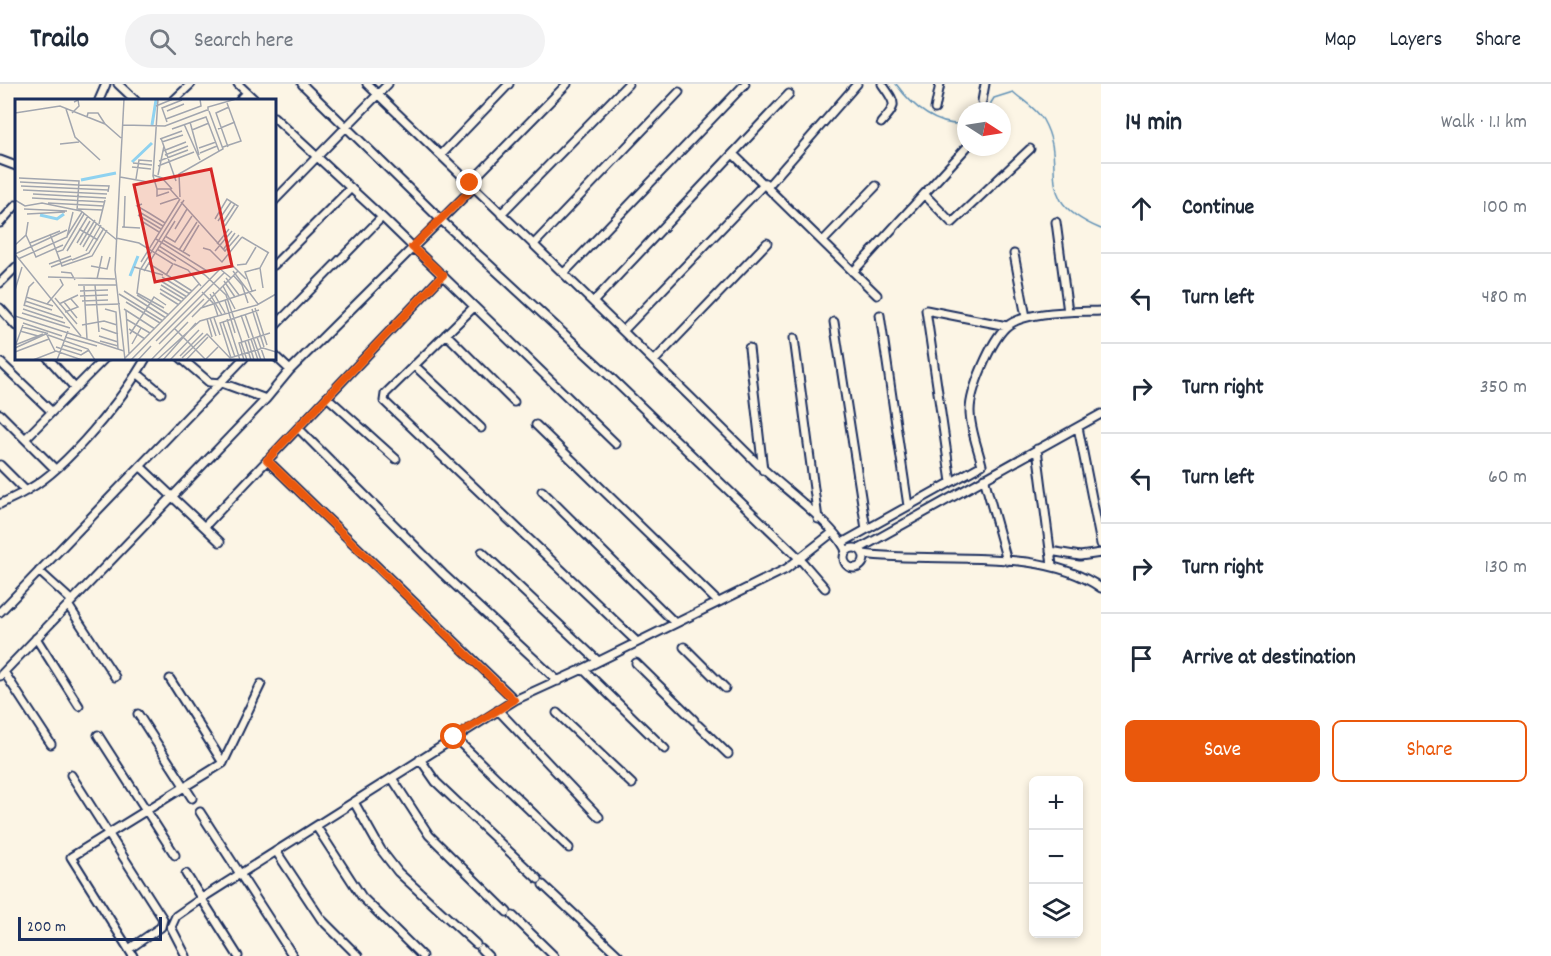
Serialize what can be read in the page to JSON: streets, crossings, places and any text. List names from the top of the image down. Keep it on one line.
{"scale_bar":"200 m","north":"right","page":{"header":"Trailo","search":"Search here","nav":["Map","Layers","Share"],"heading":["14 min","Walk · 1.1 km"],"list":[["Continue","100 m"],["Turn left","480 m"],["Turn right","350 m"],["Turn left","60 m"],["Turn right","130 m"],"Arrive at destination"],"buttons":["Save","Share"],"map_buttons":["+","−"],"scale":"200 m"}}
